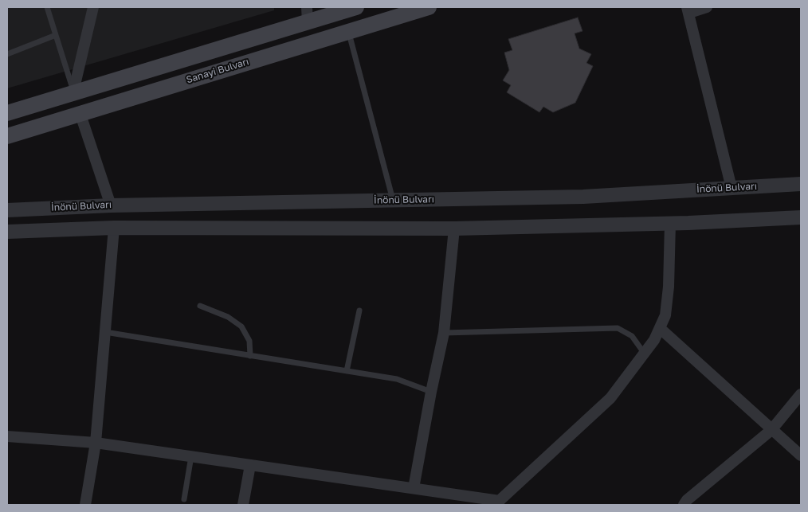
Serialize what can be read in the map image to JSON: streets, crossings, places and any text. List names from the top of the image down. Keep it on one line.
{"streets":{"main road":["Sanayi Bulvarı"],"street":["İnönü Bulvarı"]}}
